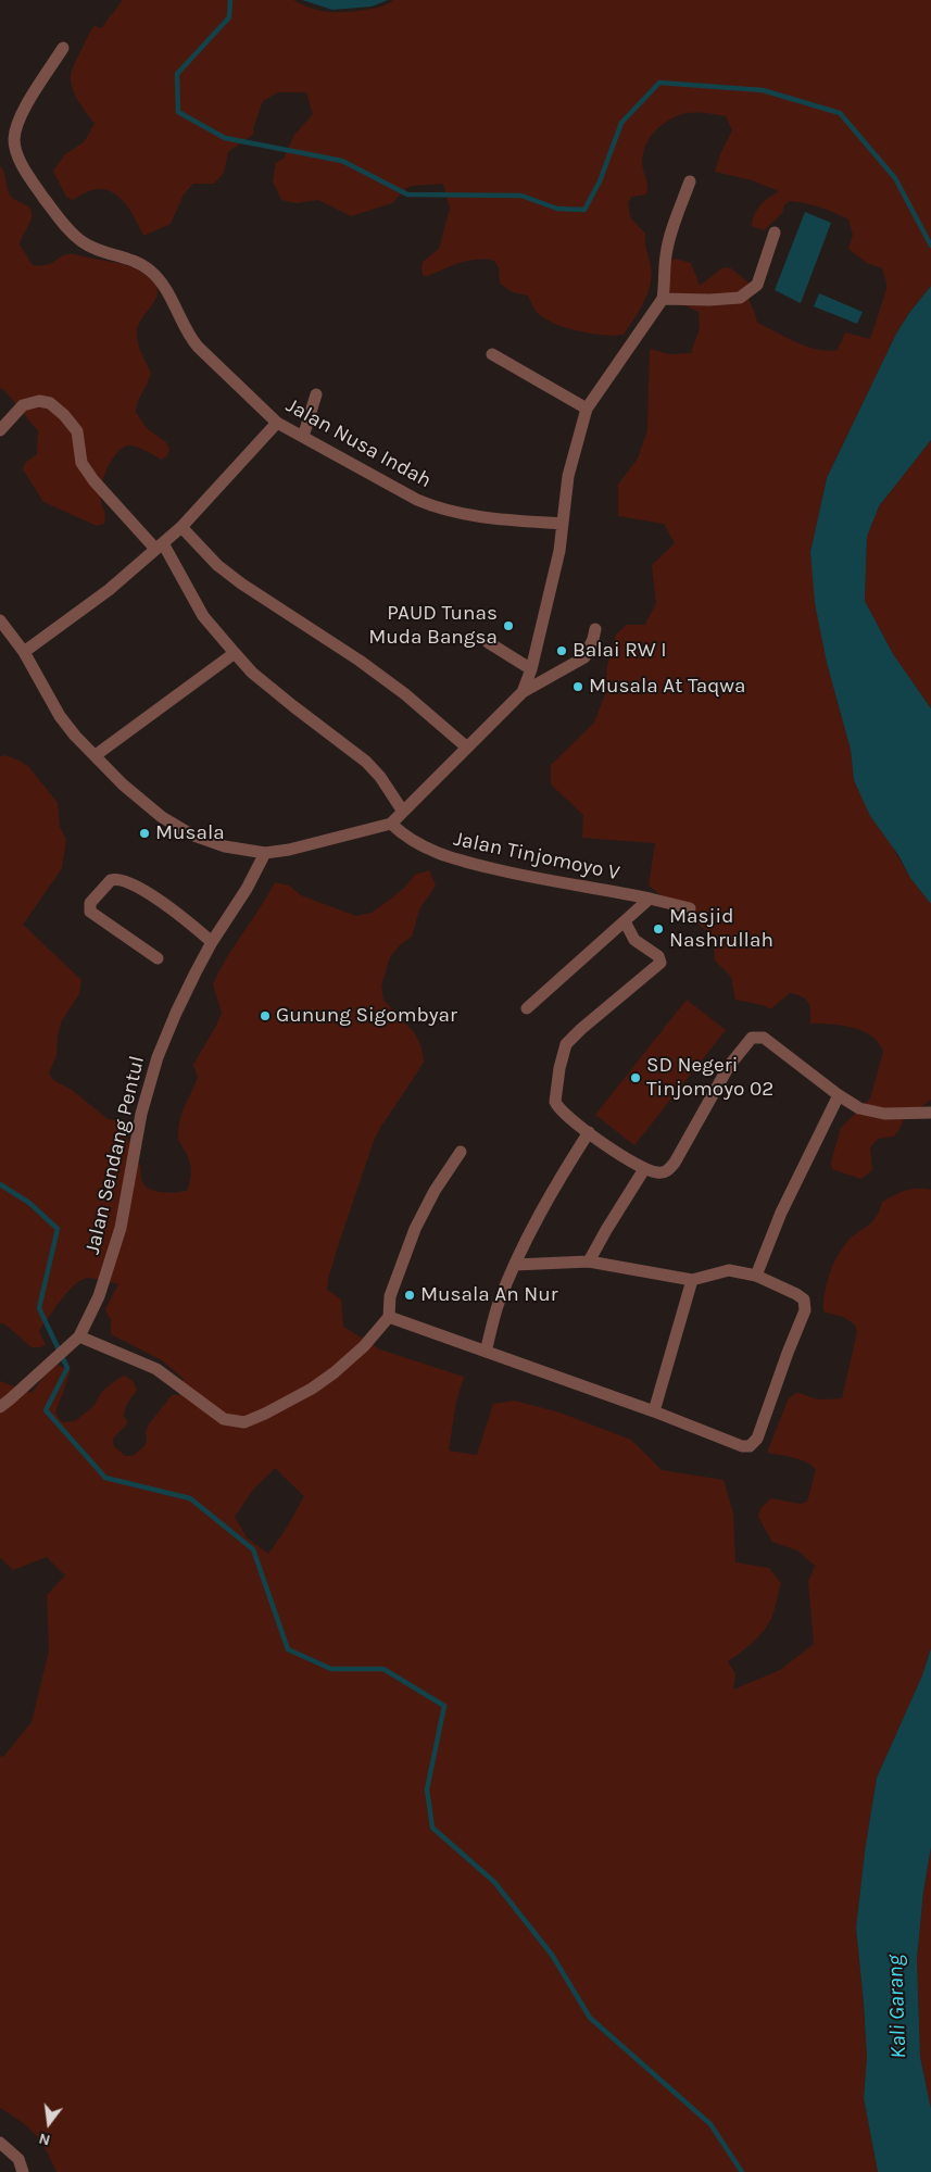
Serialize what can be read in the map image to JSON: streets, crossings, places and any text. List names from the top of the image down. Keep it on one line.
{"streets":{"street":["Jalan Nusa Indah","Jalan Tinjomoyo V","Jalan Sendang Pentul"]},"water":["Kali Garang"],"places":["PAUD Tunas Muda Bangsa","Balai RW I","Musala At Taqwa","Musala","Masjid Nashrullah","Gunung Sigombyar","SD Negeri Tinjomoyo 02","Musala An Nur"],"north":"bottom"}
